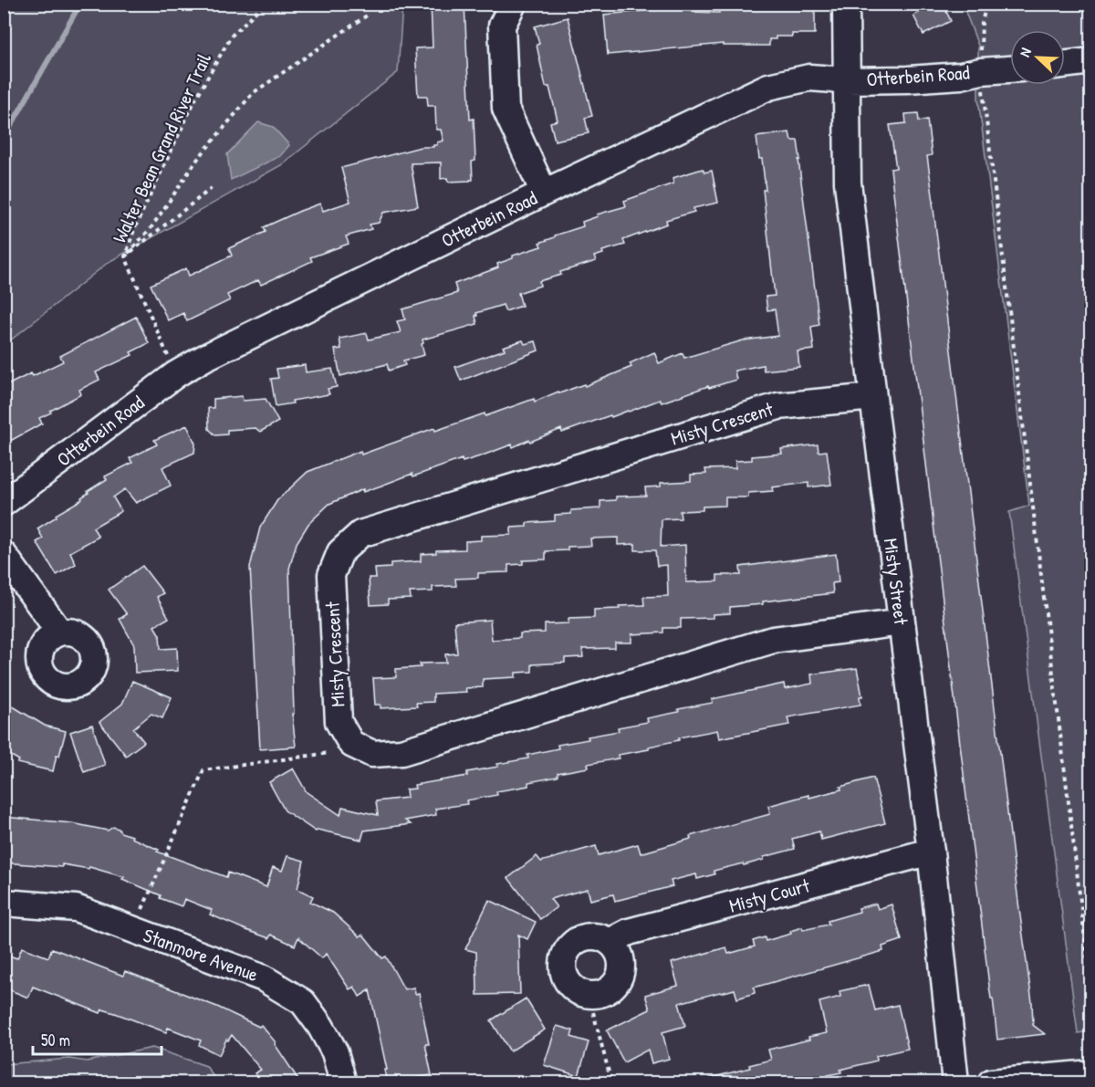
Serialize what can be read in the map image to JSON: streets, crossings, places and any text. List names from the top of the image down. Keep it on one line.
{"streets":{"street":["Otterbein Road","Misty Crescent","Misty Street","Misty Court","Stanmore Avenue"],"path":["Walter Bean Grand River Trail"]},"crossings":[["Otterbein Road","Walter Bean Grand River Trail"],["Otterbein Road","Misty Street"],["Misty Crescent","Misty Street"],["Misty Street","Misty Court"]],"scale_bar":"50 m","north":"top left"}
